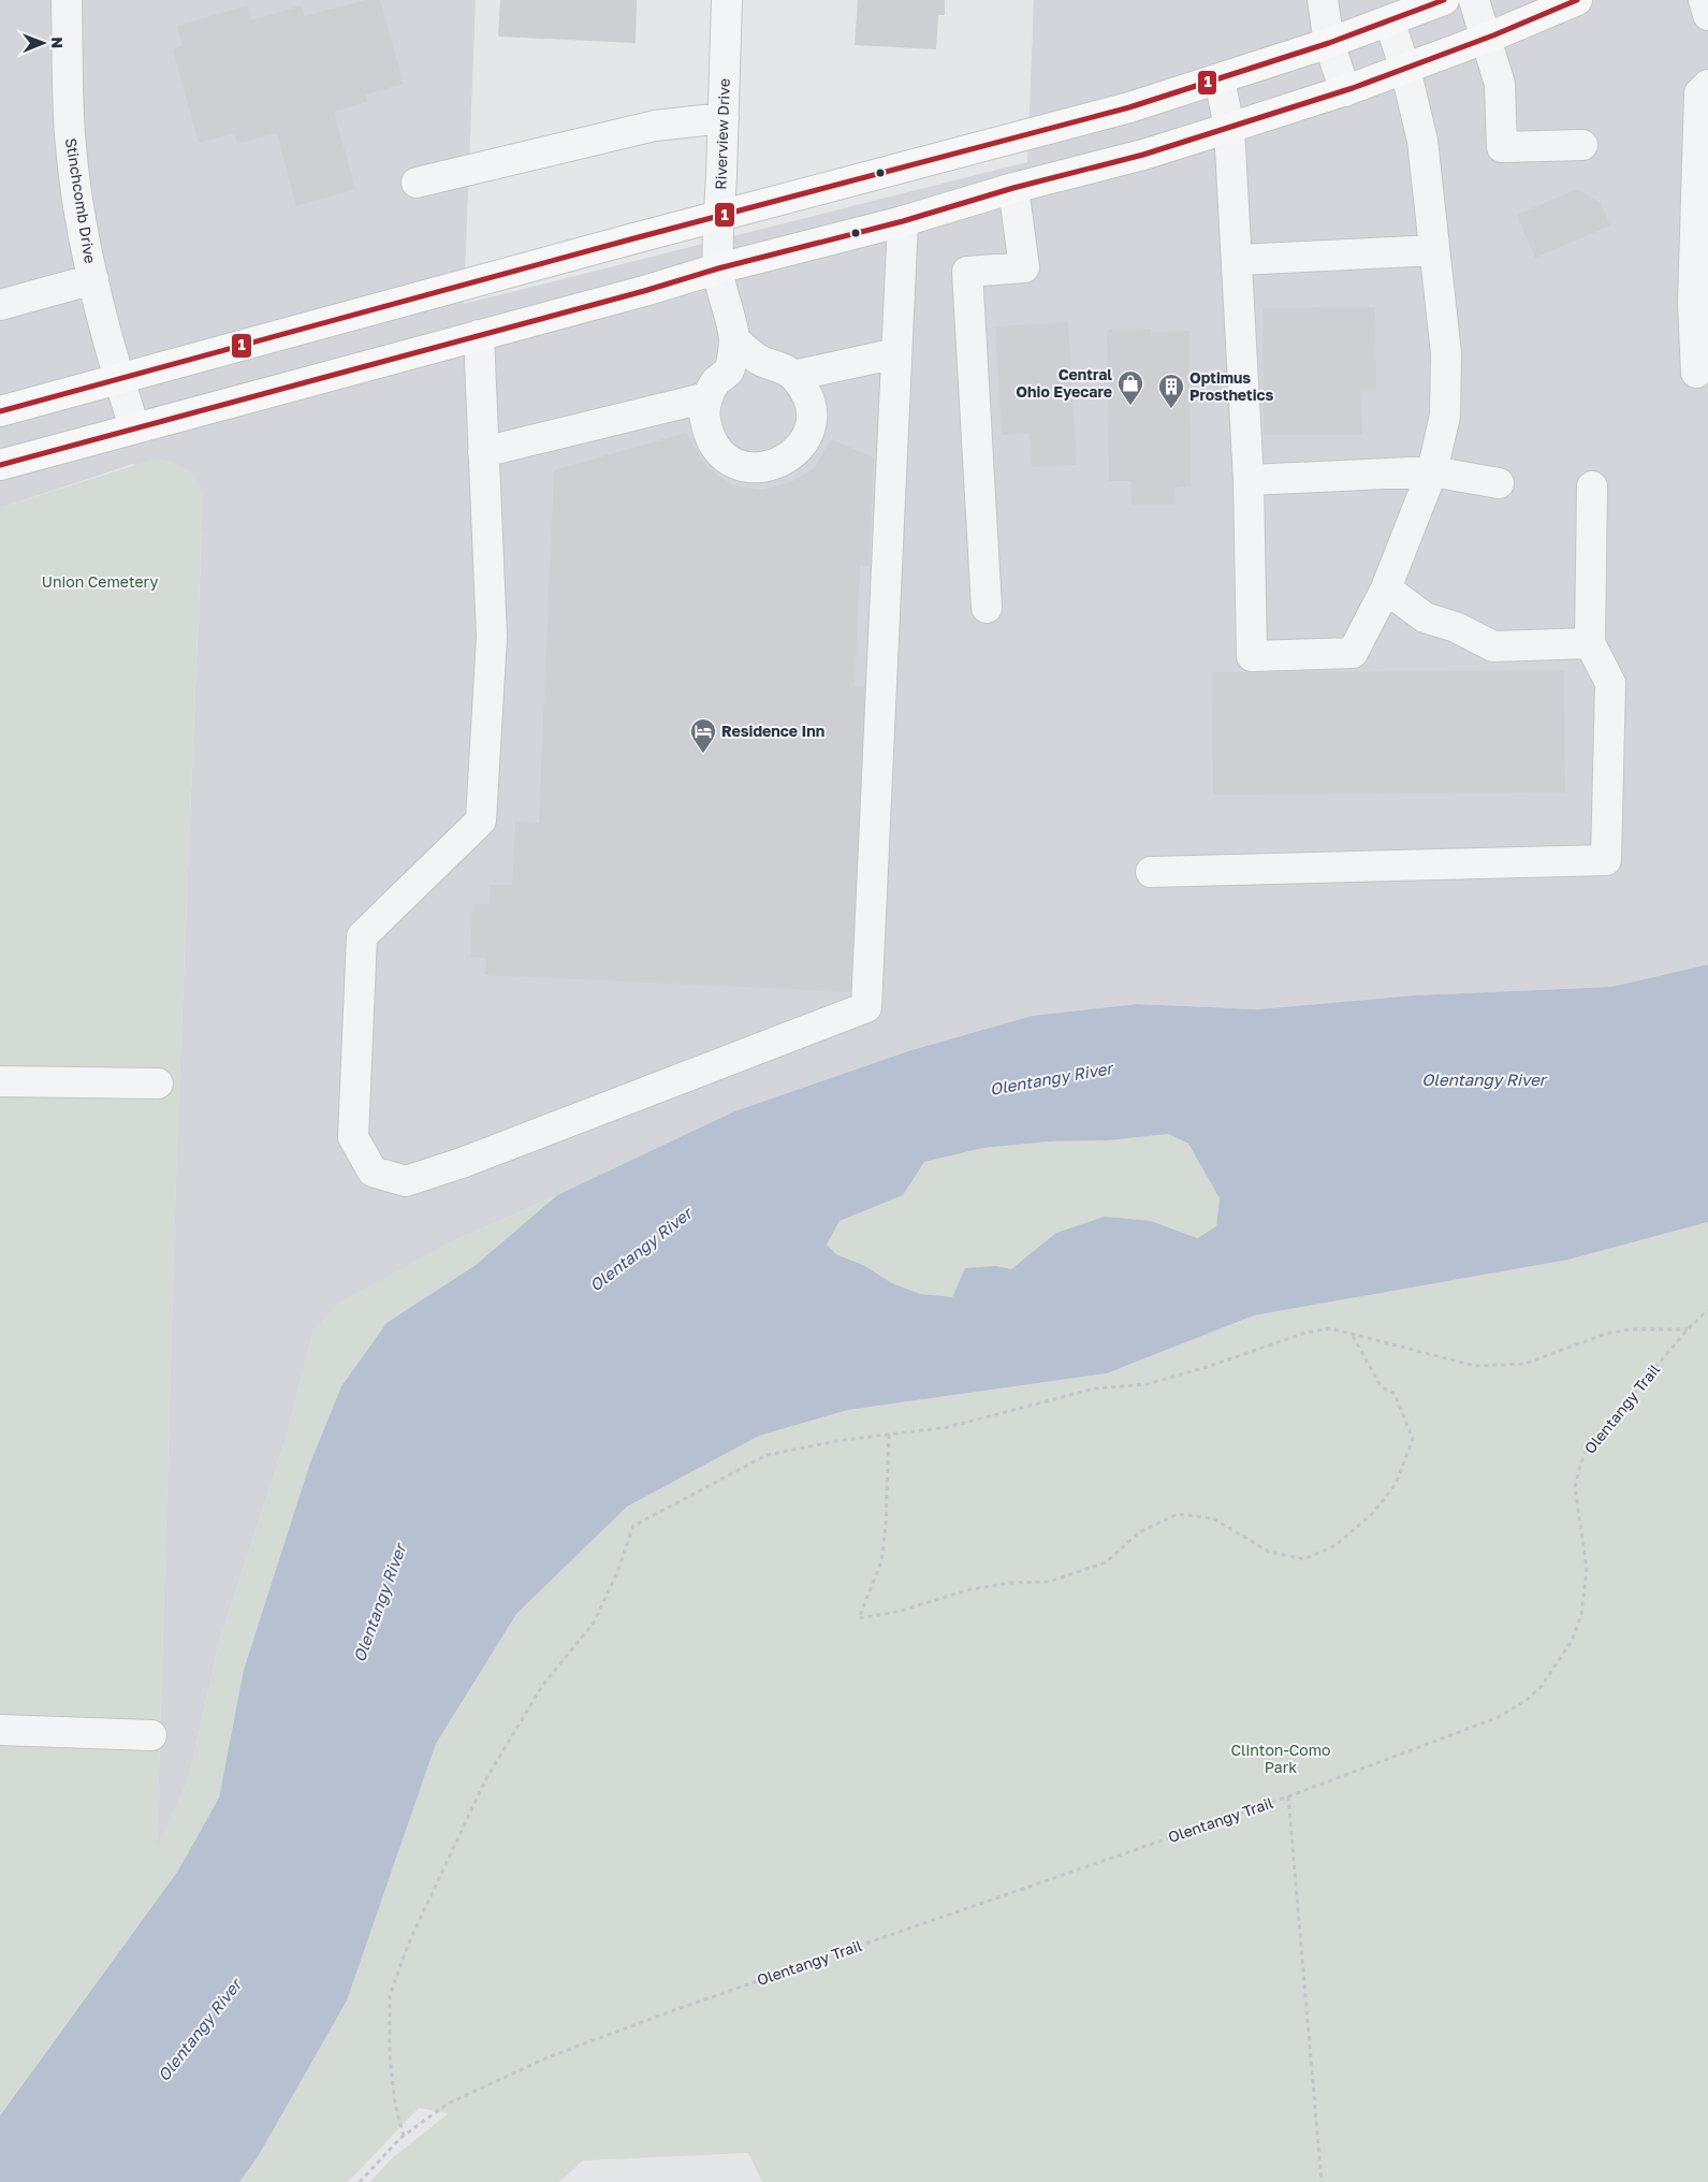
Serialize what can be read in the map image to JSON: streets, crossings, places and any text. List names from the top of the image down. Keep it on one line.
{"streets":{"street":["Riverview Drive","Stinchcomb Drive"],"path":["Olentangy Trail"]},"water":["Olentangy River"],"parks":["Union Cemetery","Clinton-Como Park"],"places":{"shop":["Central Ohio Eyecare"],"building":["Optimus Prosthetics"],"hotel":["Residence Inn"]},"lines":["transit line 1"],"north":"right"}
